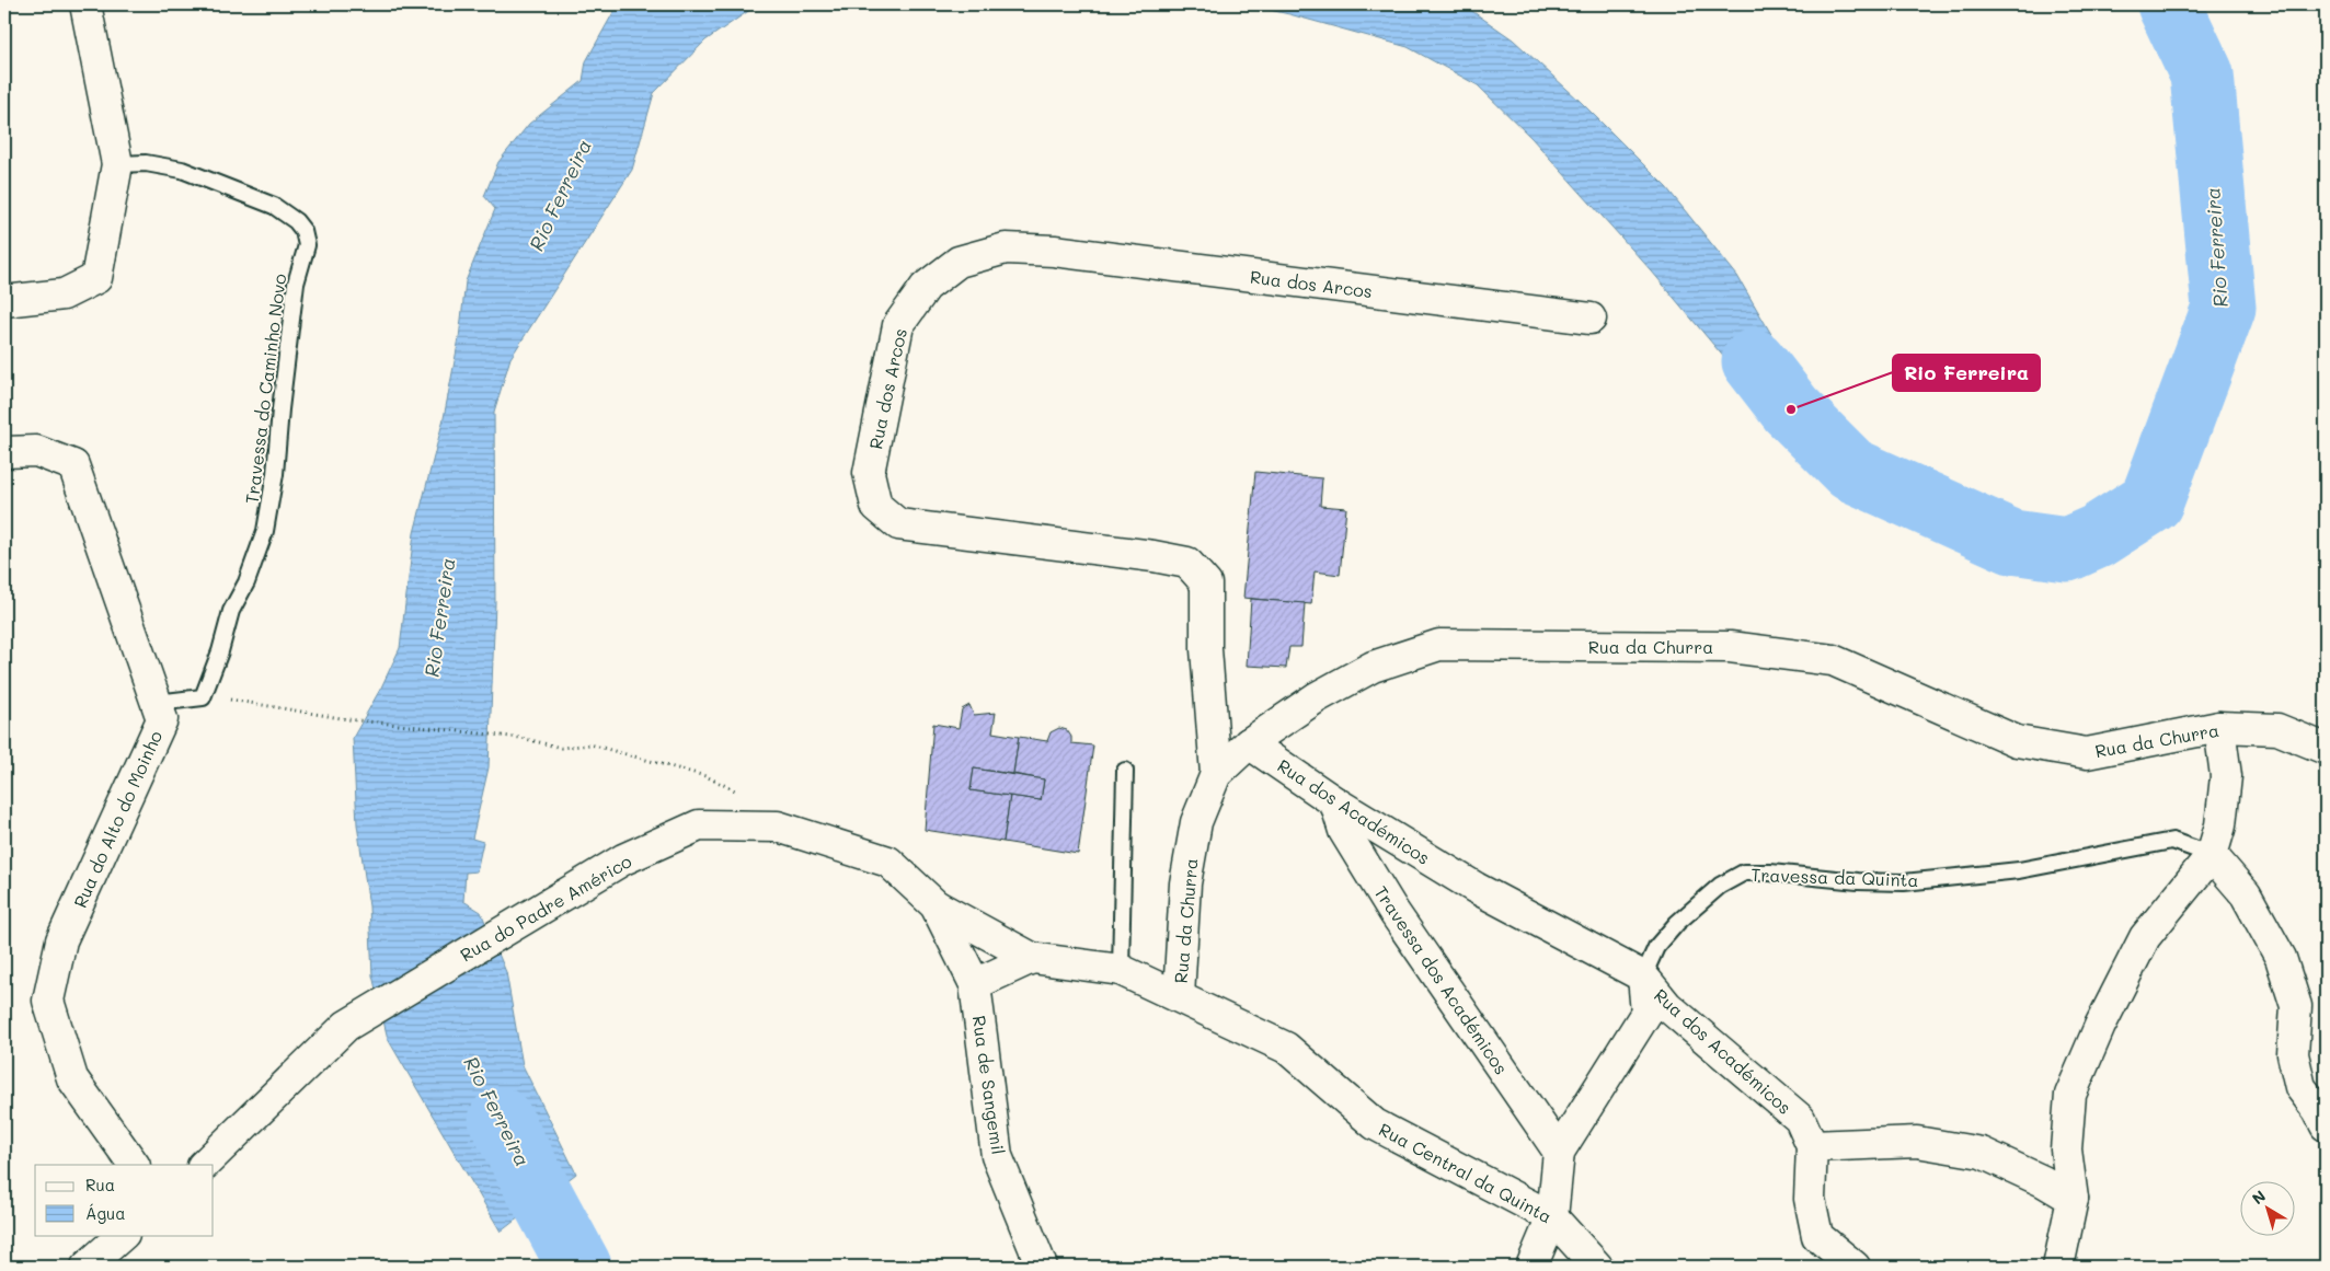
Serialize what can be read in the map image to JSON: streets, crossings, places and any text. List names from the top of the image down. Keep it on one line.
{"streets":{"street":["Rua dos Arcos","Rua da Churra","Rua dos Académicos","Rua do Alto do Moinho","Travessa da Quinta","Rua do Padre Américo","Travessa dos Académicos","Rua de Sangemil","Rua Central da Quinta"],"lane":["Travessa do Caminho Novo"]},"crossings":[["Rua dos Arcos","Rua da Churra"],["Rua da Churra","Rua dos Académicos"],["Rua da Churra","Rua Central da Quinta"],["Rua dos Académicos","Travessa da Quinta"],["Rua dos Académicos","Travessa dos Académicos"],["Travessa da Quinta","Travessa dos Académicos"],["Travessa da Quinta","Rua Central da Quinta"],["Rua do Padre Américo","Rua de Sangemil"],["Rua do Padre Américo","Rua Central da Quinta"],["Rua de Sangemil","Rua Central da Quinta"]],"water":["Rio Ferreira"],"places":["Rio Ferreira"],"legend":["Rua","Água"],"north":"top left"}
